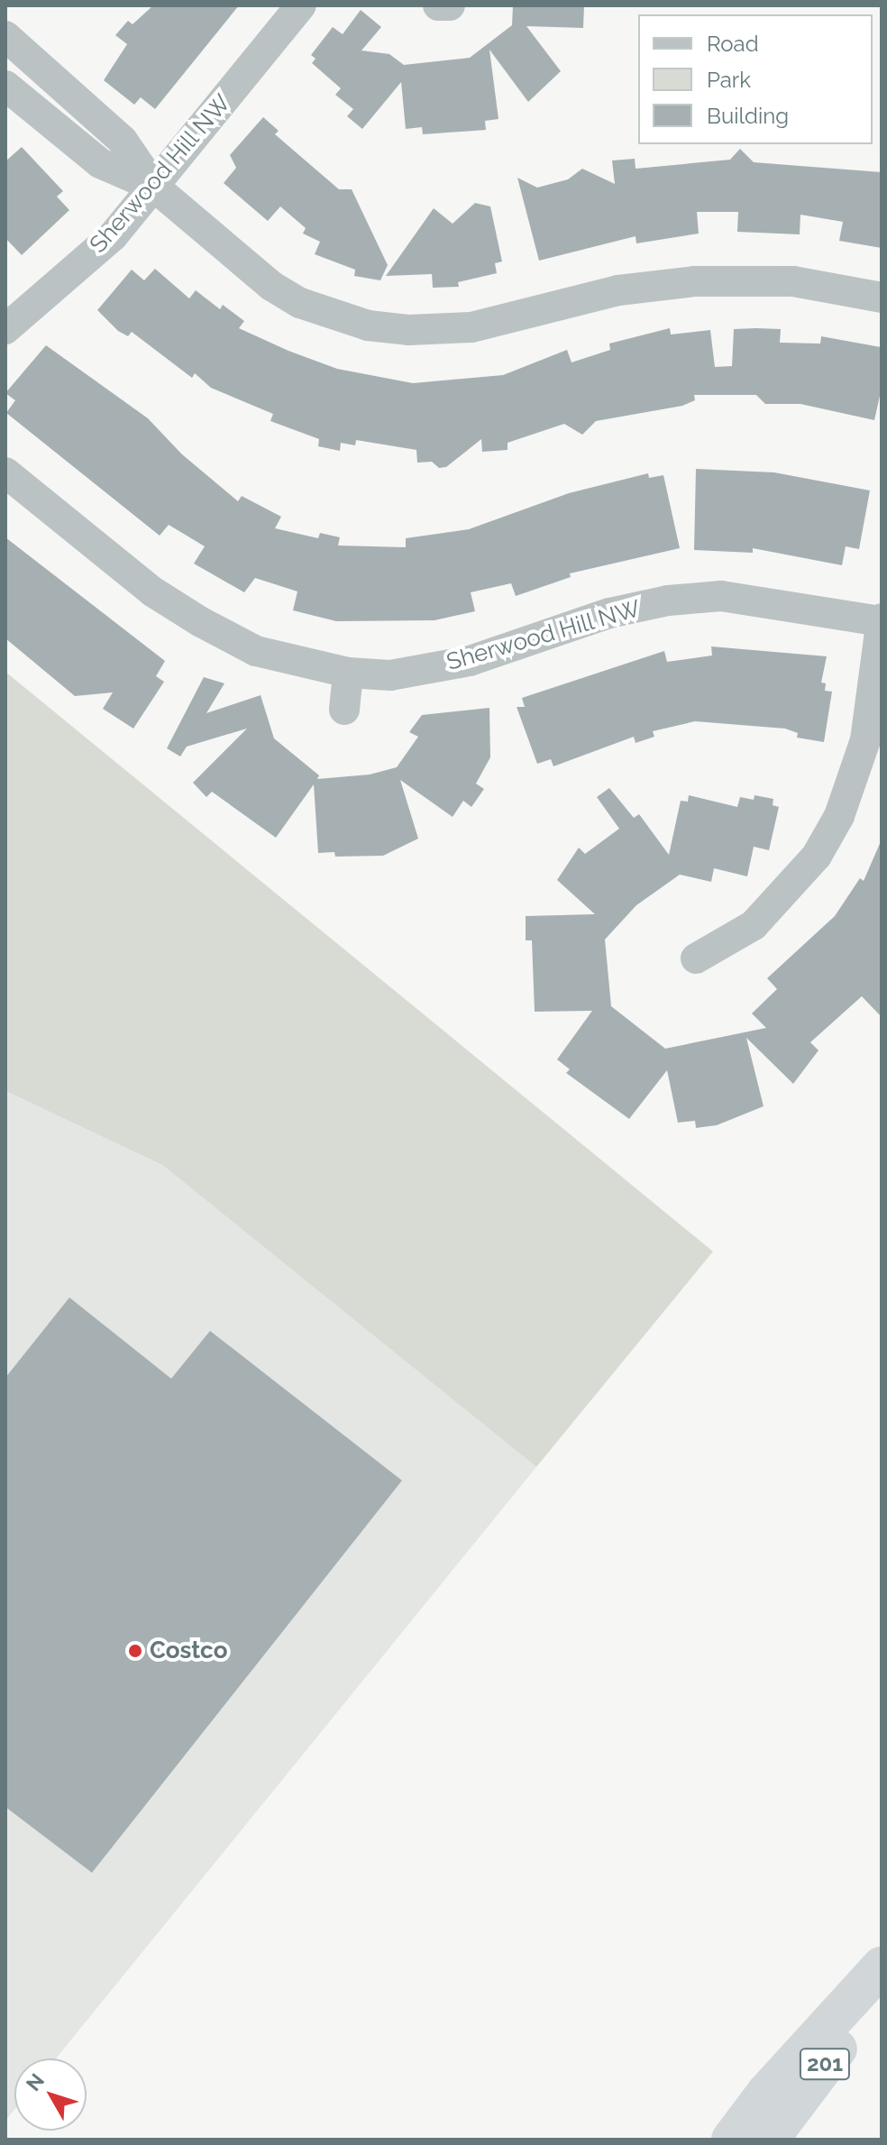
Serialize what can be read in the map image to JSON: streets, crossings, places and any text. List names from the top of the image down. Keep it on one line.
{"streets":{"highway":["201"],"street":["Sherwood Hill NW"]},"places":["Costco"],"legend":["Road","Park","Building"],"north":"top left"}
